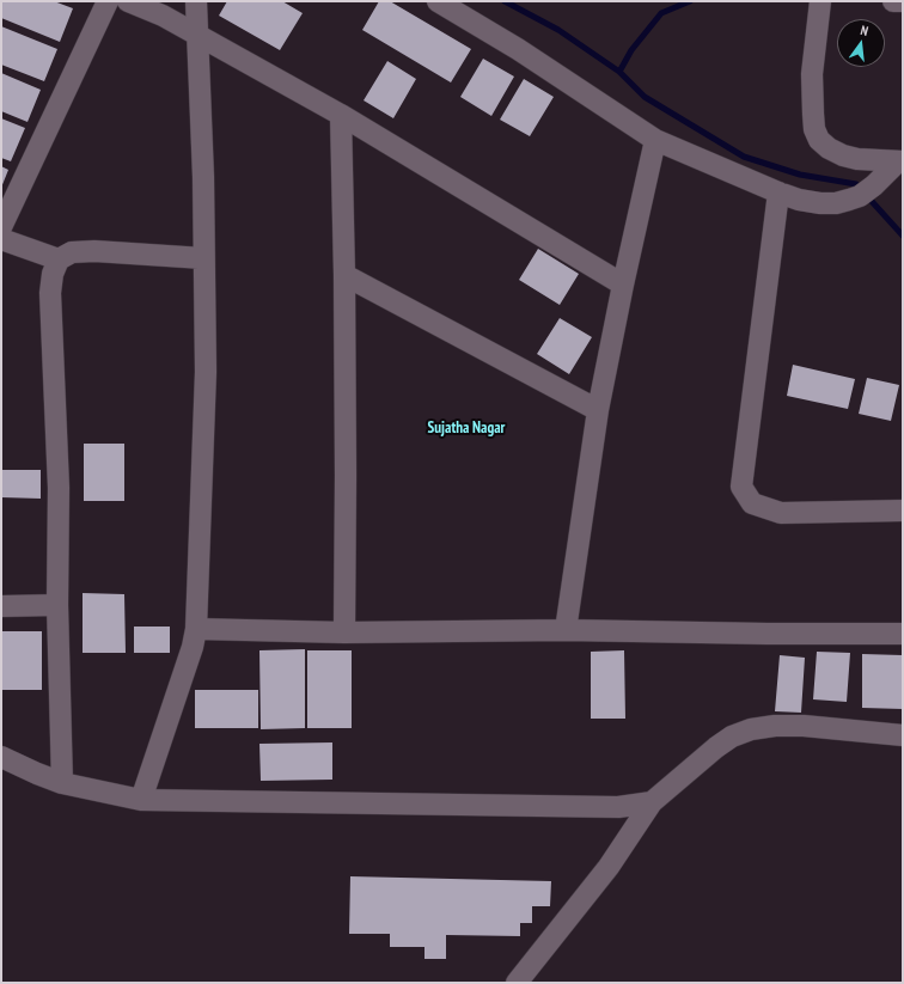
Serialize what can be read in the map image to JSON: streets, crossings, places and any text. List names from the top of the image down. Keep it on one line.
{"districts":["Sujatha Nagar"],"north":"top"}
